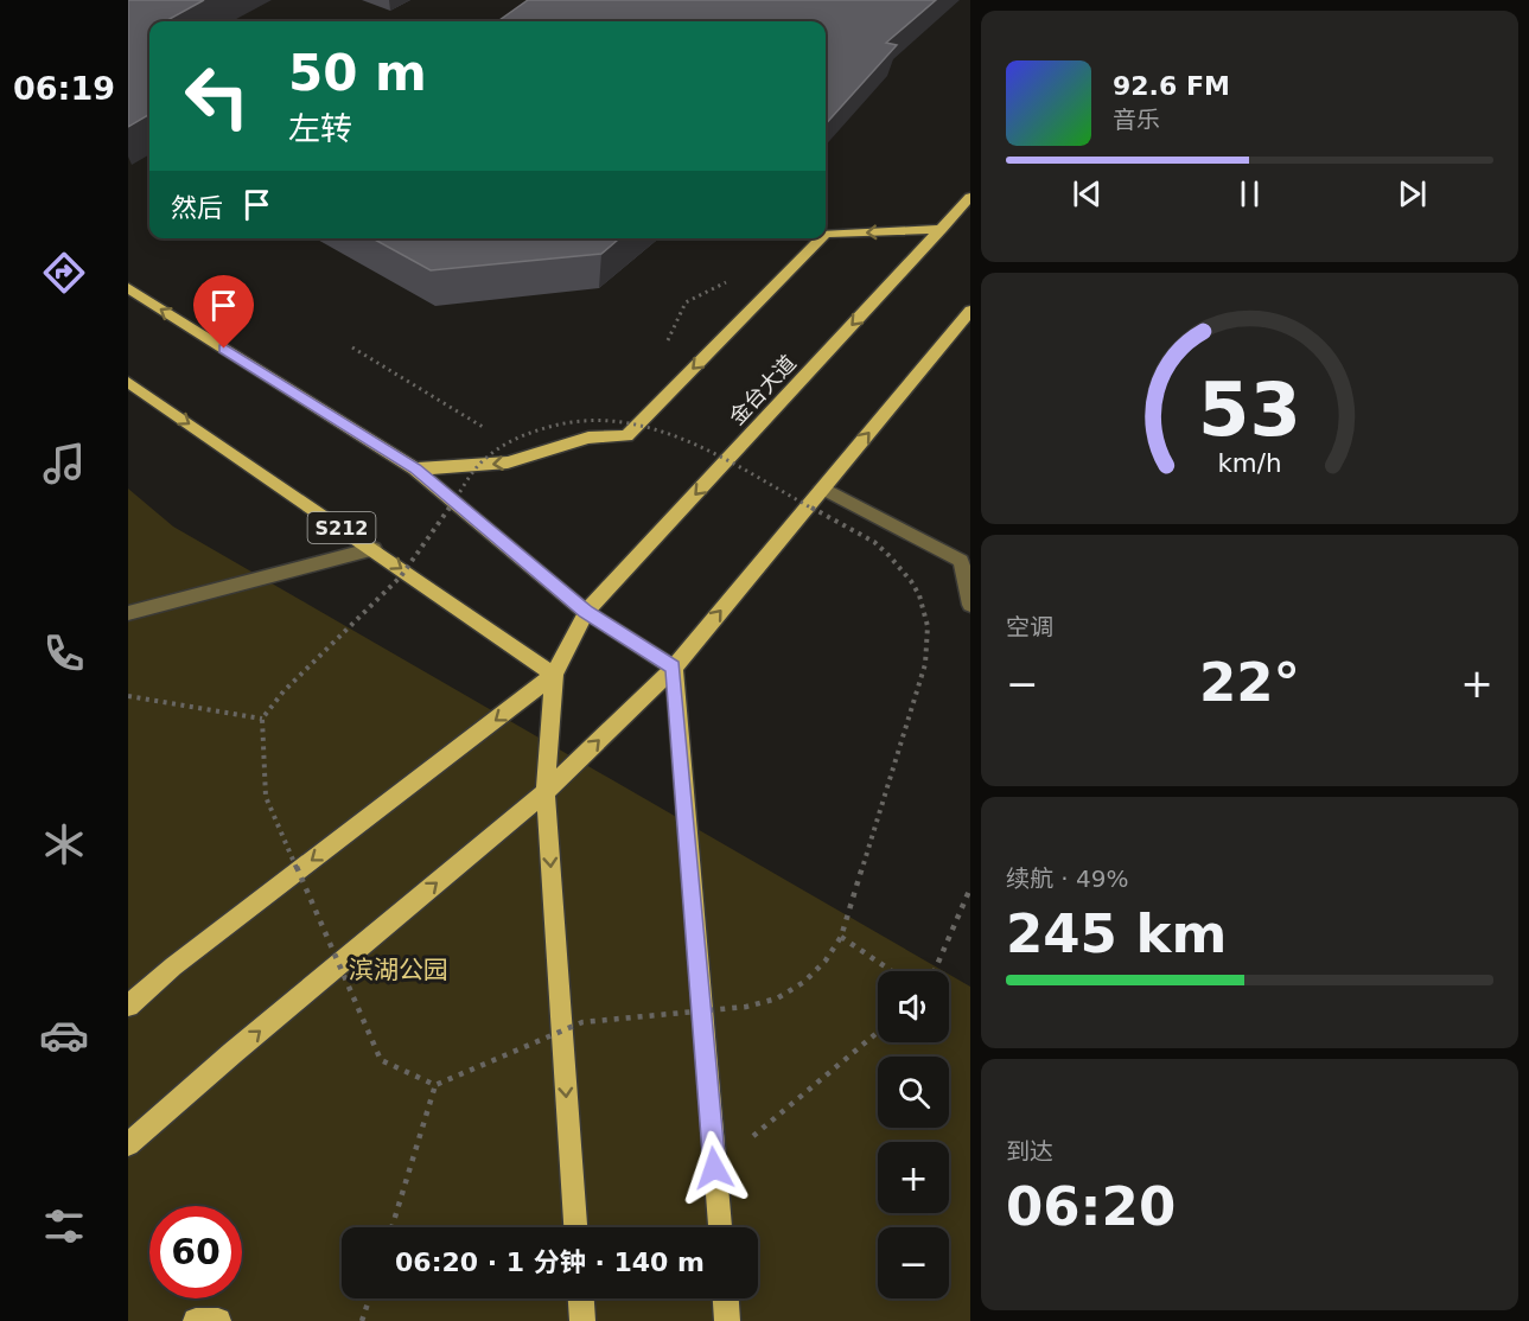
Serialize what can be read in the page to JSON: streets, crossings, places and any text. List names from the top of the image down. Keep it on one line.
{"streets":{"main road":["金台大道","S212"]},"crossings":[["金台大道","S212"]],"parks":["滨湖公园"],"page":{"tabs":"06:19","turn":["50 m","左转"],"song":["92.6 FM","音乐"],"then":"然后","tile":["空调",["续航 · 49%","245 km"],["到达","06:20"]],"heat":["−","22°","+"],"map_buttons":["+","−"],"limit":"60","trip":"06:20 · 1 分钟 · 140 m","gauge":["53","km/h"]}}
